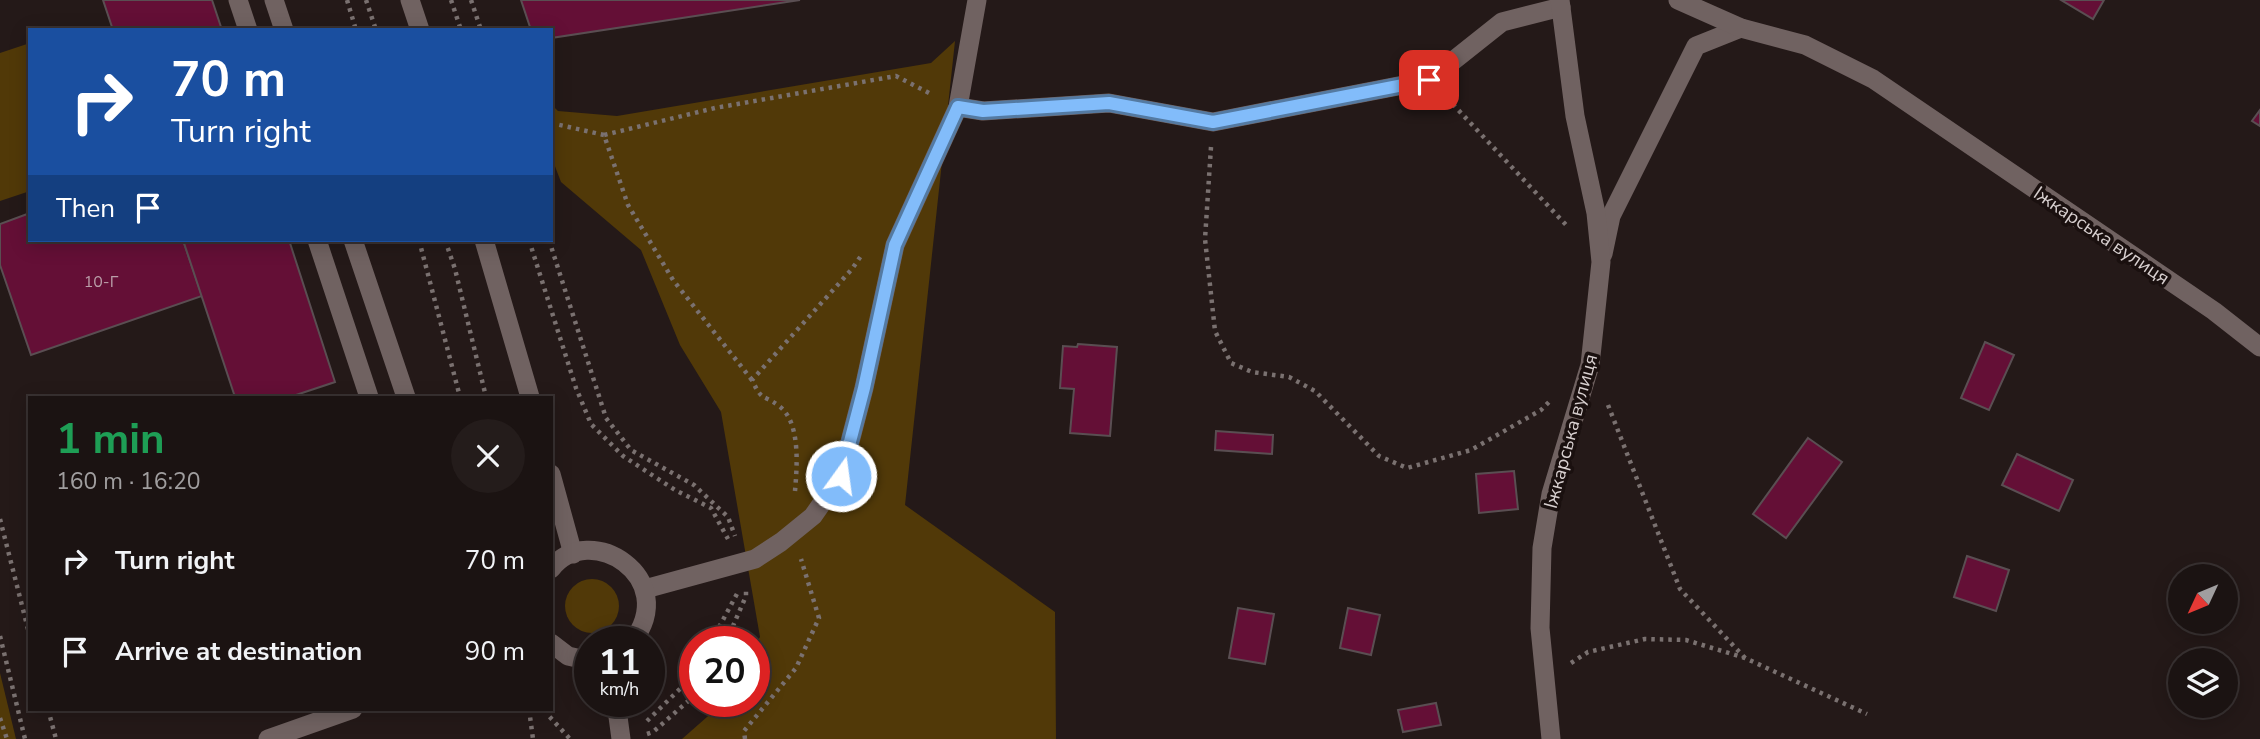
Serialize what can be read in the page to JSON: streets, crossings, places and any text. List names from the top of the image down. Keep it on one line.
{"streets":{"street":["Іжкарська вулиця"]},"house_numbers":["10-Г"],"north":"bottom left","page":{"turn":["70 m","Turn right"],"then":"Then","heading":["1 min","160 m · 16:20"],"list":[{"name":"Turn right","value":"70 m"},{"name":"Arrive at destination","value":"90 m"}],"speed":"11 km/h","limit":"20"}}
